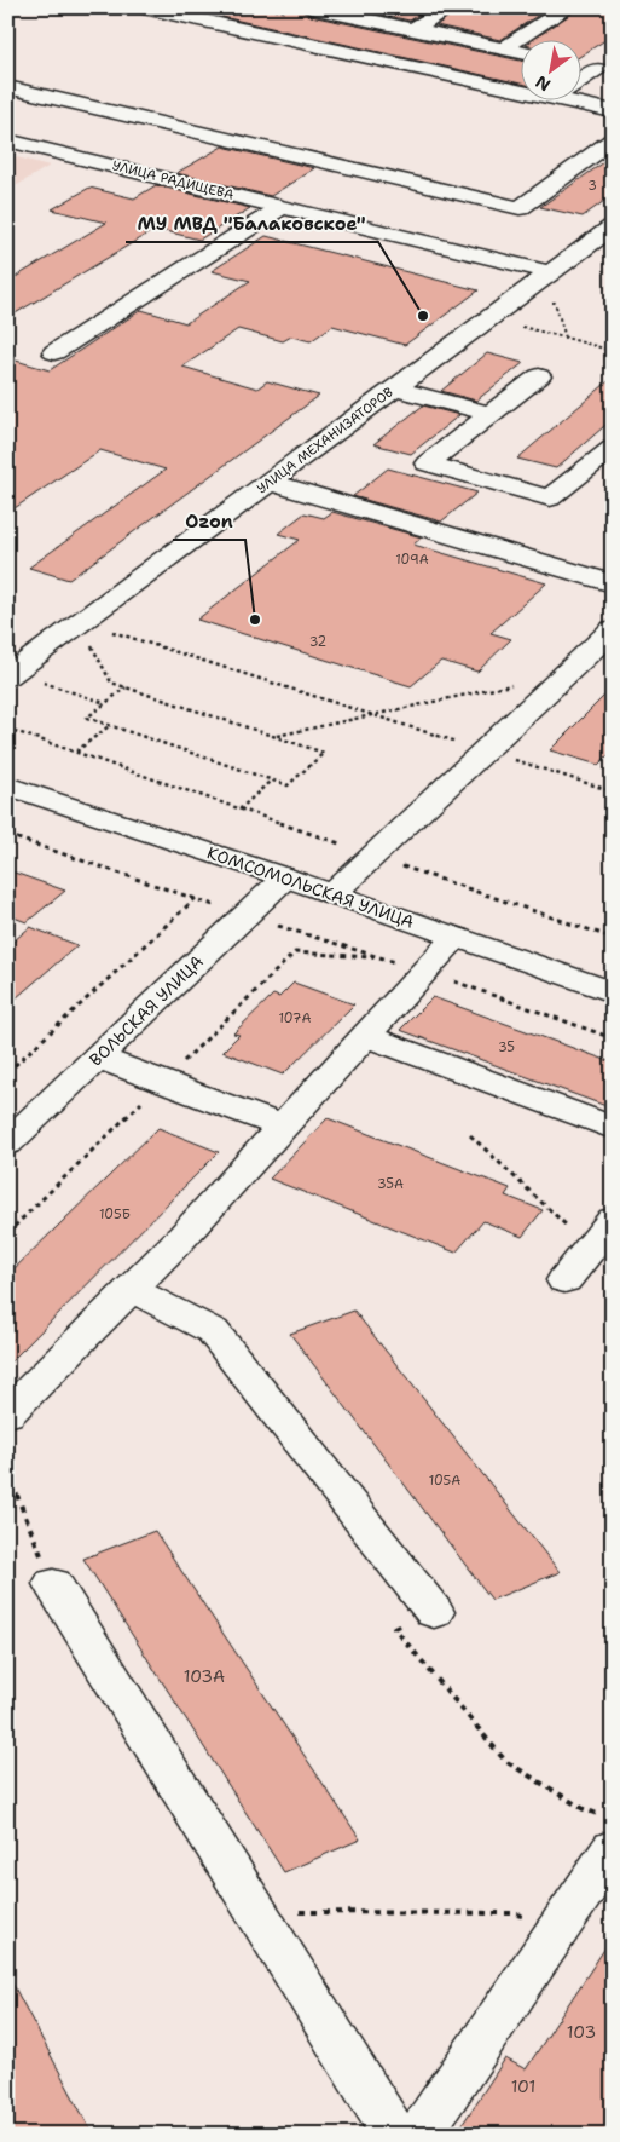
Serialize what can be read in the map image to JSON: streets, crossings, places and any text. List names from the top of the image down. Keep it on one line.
{"streets":{"street":["УЛИЦА РАДИЩЕВА","УЛИЦА МЕХАНИЗАТОРОВ","КОМСОМОЛЬСКАЯ УЛИЦА","ВОЛЬСКАЯ УЛИЦА"]},"crossings":[["УЛИЦА РАДИЩЕВА","УЛИЦА МЕХАНИЗАТОРОВ"],["КОМСОМОЛЬСКАЯ УЛИЦА","ВОЛЬСКАЯ УЛИЦА"]],"places":["МУ МВД \"Балаковское\"","Ozon"],"house_numbers":["3","109А","32","107А","35","35А","105Б","105А","103А","103","101"],"north":"bottom left"}
